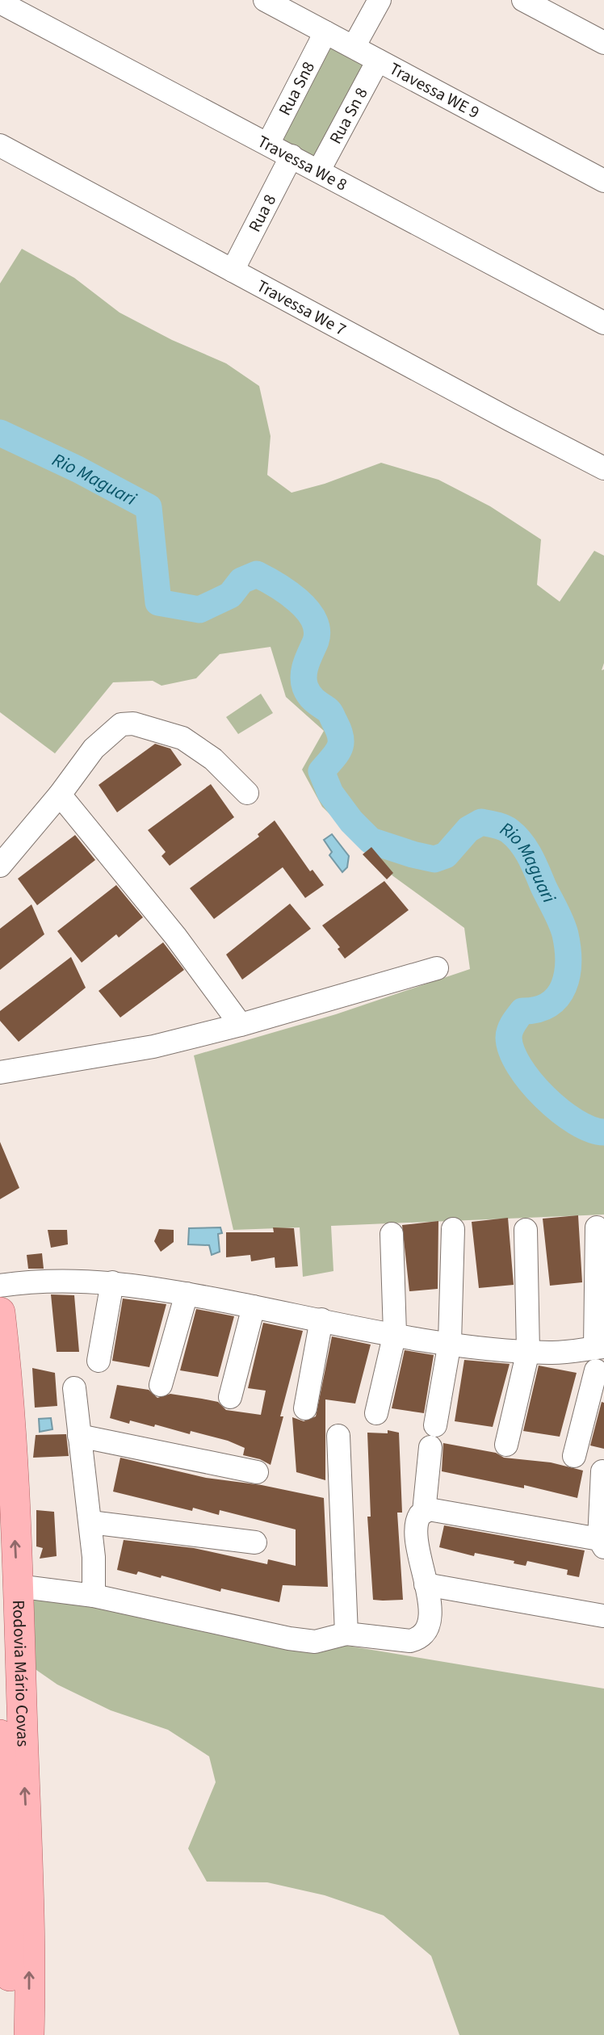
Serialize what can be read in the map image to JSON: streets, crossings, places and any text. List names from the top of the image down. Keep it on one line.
{"streets":{"main road":["Rodovia Mário Covas"],"street":["Rua Sn8","Travessa WE 9","Rua Sn 8","Travessa We 8","Rua 8","Travessa We 7"]},"crossings":[["Rua Sn8","Travessa WE 9"],["Rua Sn8","Travessa We 8"],["Travessa WE 9","Rua Sn 8"],["Rua Sn 8","Travessa We 8"],["Travessa We 8","Rua 8"],["Rua 8","Travessa We 7"]],"water":["Rio Maguari"]}
